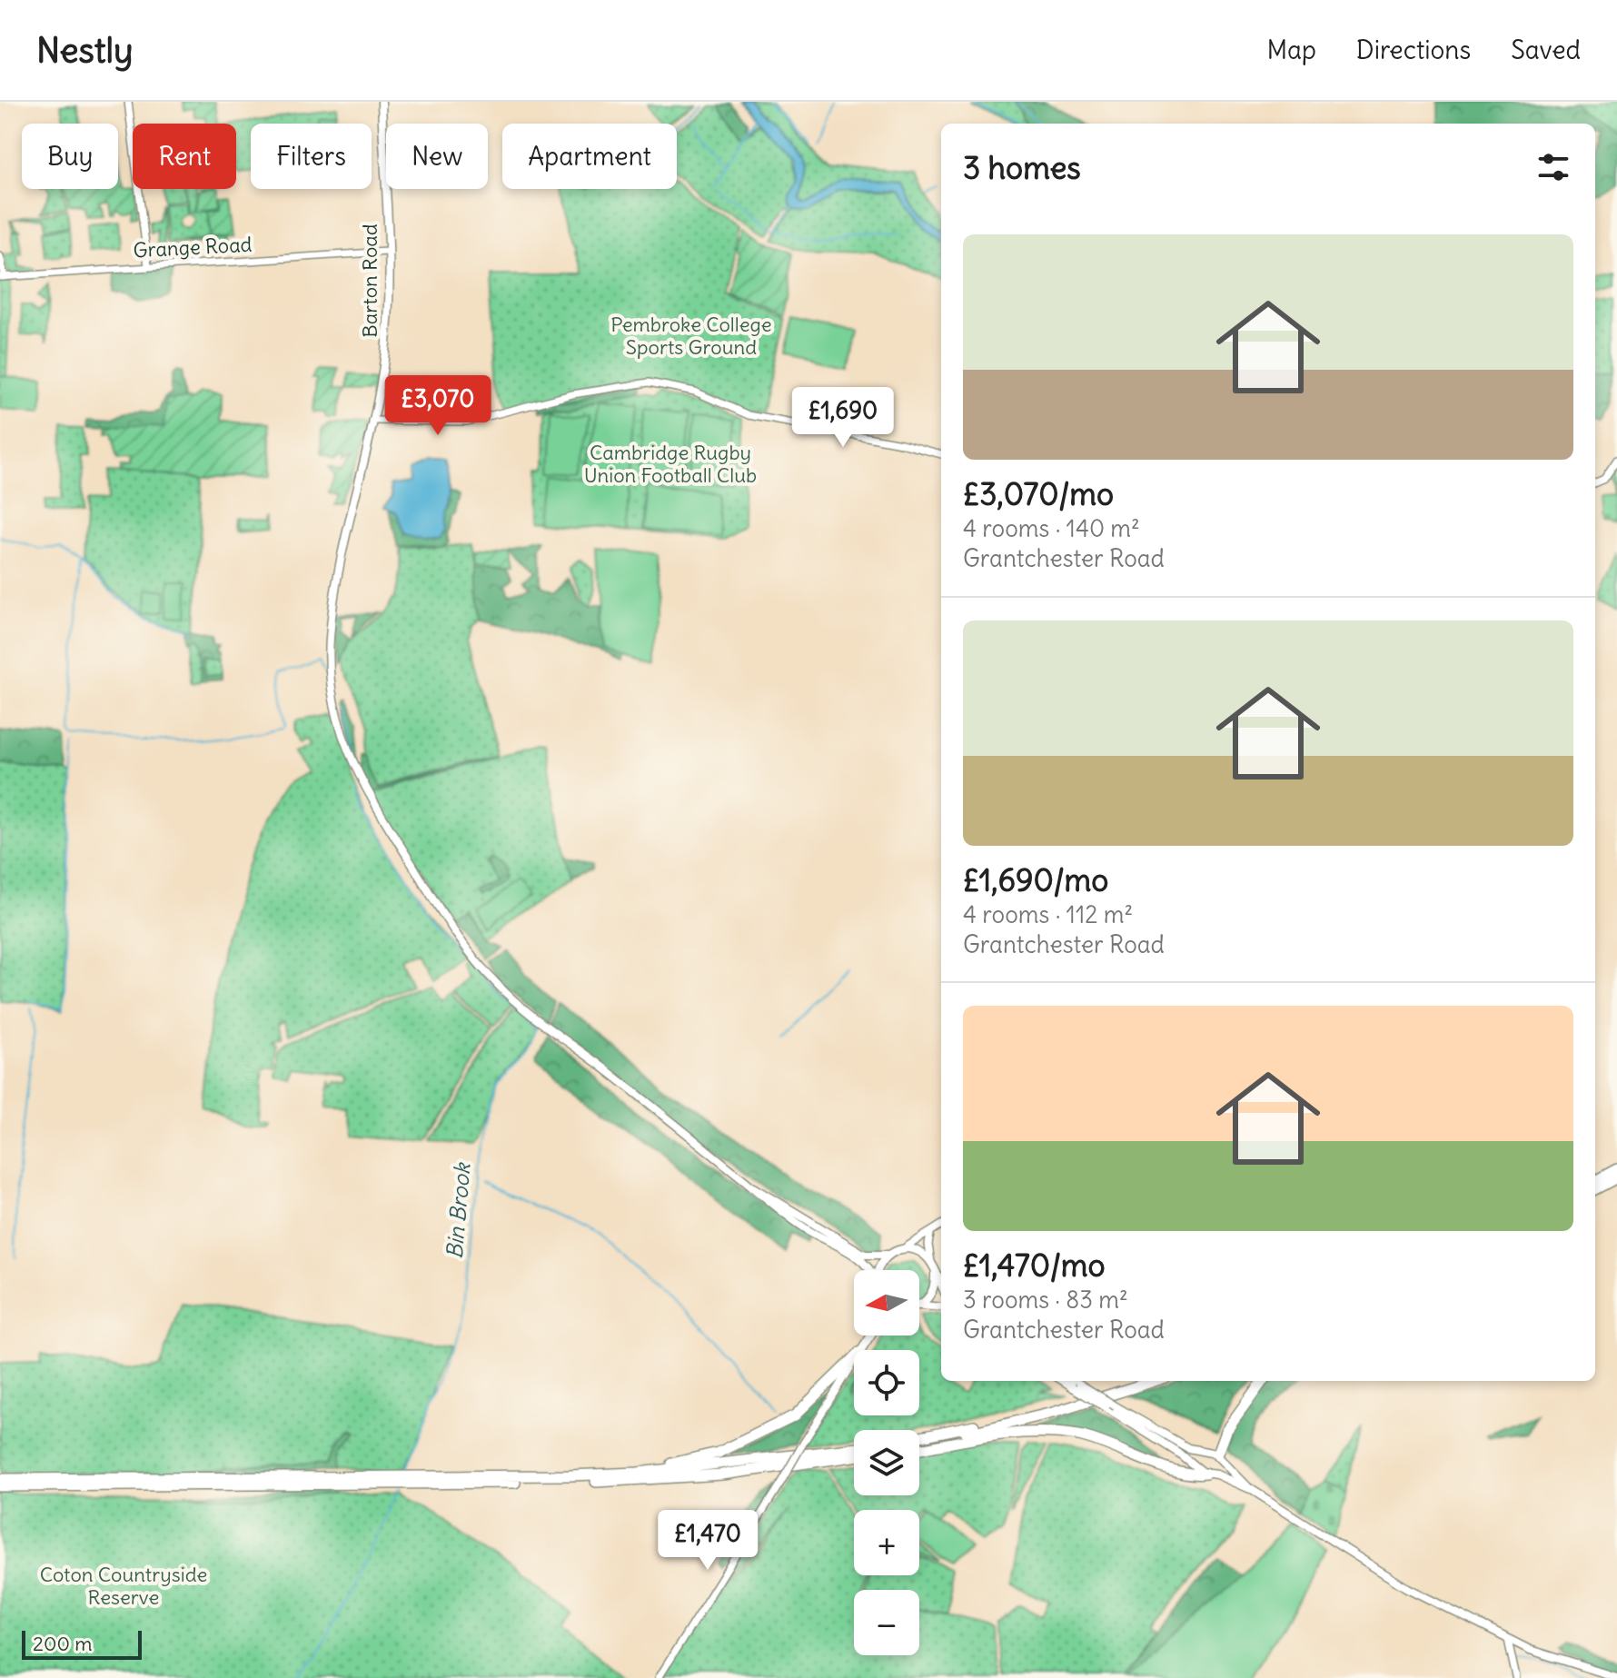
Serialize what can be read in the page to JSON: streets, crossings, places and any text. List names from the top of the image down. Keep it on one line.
{"streets":{"main road":["Barton Road"],"street":["Grange Road"]},"crossings":[["Grange Road","Barton Road"]],"water":["Bin Brook"],"parks":["Pembroke College Sports Ground","Cambridge Rugby Union Football Club","Coton Countryside Reserve"],"scale_bar":"200 m","north":"left","page":{"header":"Nestly","nav":["Map","Directions","Saved"],"chip":["Buy","Rent","Filters","New","Apartment"],"heading":"3 homes","list":[{"name":"£3,070/mo","note":"4 rooms · 140 m² · Grantchester Road"},{"name":"£1,690/mo","note":"4 rooms · 112 m² · Grantchester Road"},{"name":"£1,470/mo","note":"3 rooms · 83 m² · Grantchester Road"}],"price":["£3,070","£1,690","£1,470"],"map_buttons":["+","−"],"scale":"200 m"}}
